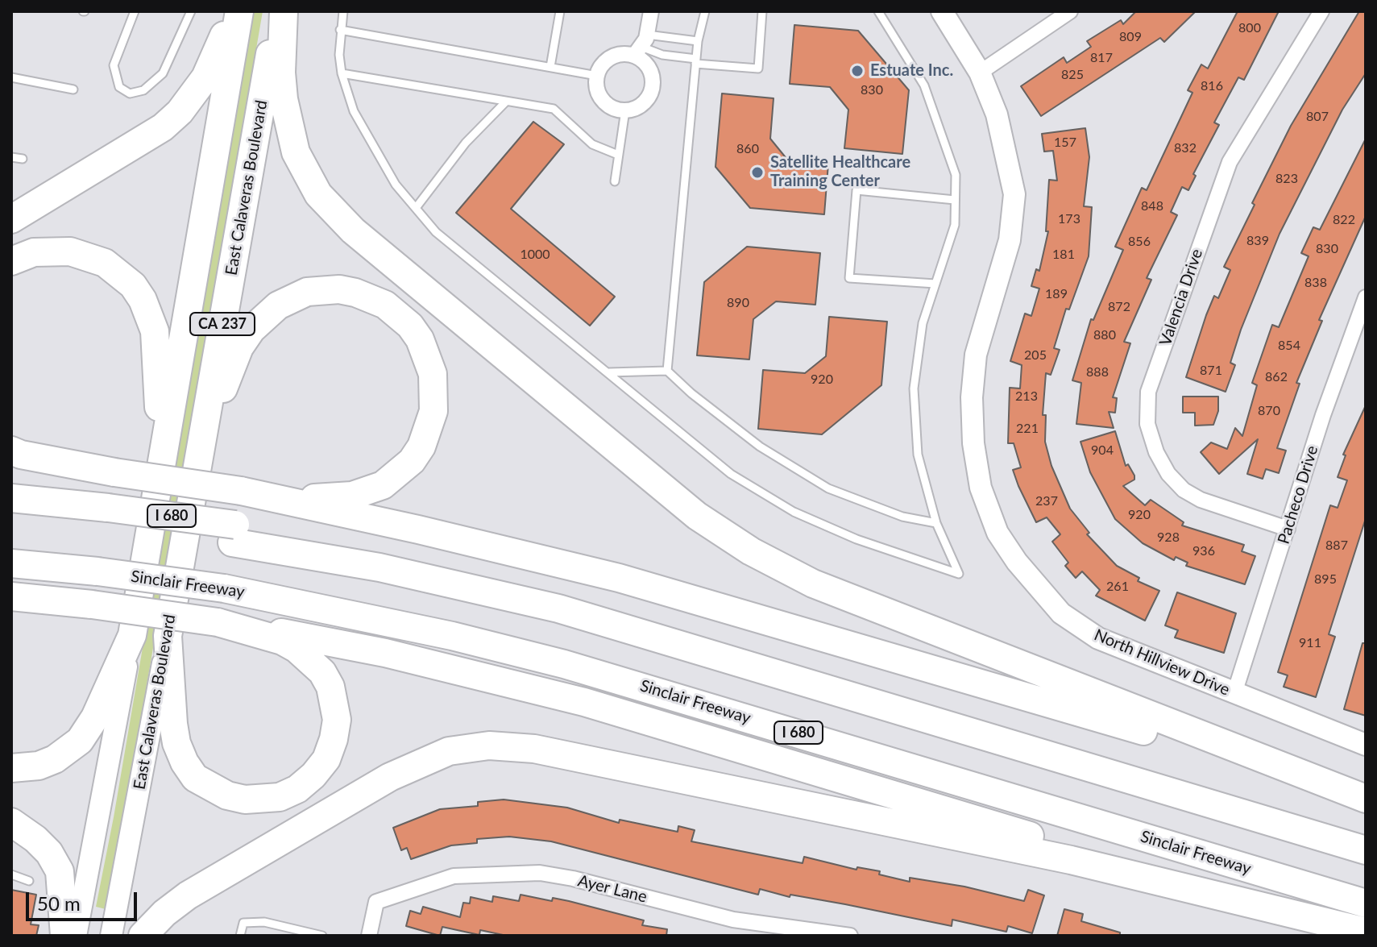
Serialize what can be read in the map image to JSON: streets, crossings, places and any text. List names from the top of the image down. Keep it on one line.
{"streets":{"highway":["East Calaveras Boulevard","CA 237","I 680","Sinclair Freeway"],"street":["Valencia Drive","Pacheco Drive","North Hillview Drive","Ayer Lane"]},"crossings":[["Valencia Drive","Pacheco Drive"],["Pacheco Drive","North Hillview Drive"]],"places":["Estuate Inc.","Satellite Healthcare Training Center"],"house_numbers":["800","809","817","825","816","830","807","157","832","860","823","848","173","822","839","856","830","1000","181","838","189","890","872","880","854","205","871","888","862","920","213","870","221","904","237","920","928","887","936","895","261","911"],"scale_bar":"50 m"}
